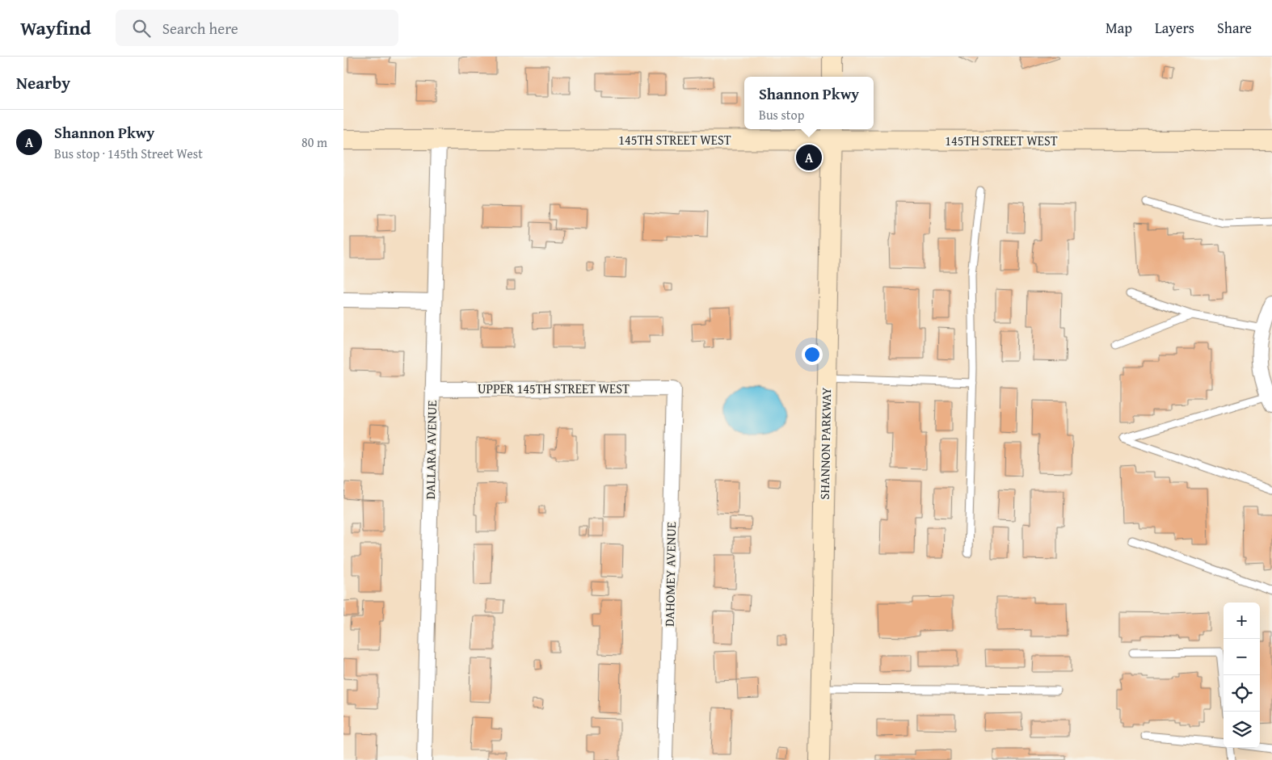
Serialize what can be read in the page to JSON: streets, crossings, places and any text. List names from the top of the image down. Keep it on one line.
{"streets":{"street":["145TH STREET WEST","UPPER 145TH STREET WEST","SHANNON PARKWAY","DALLARA AVENUE","DAHOMEY AVENUE"]},"crossings":[["145TH STREET WEST","SHANNON PARKWAY"],["145TH STREET WEST","DALLARA AVENUE"],["UPPER 145TH STREET WEST","DALLARA AVENUE"],["UPPER 145TH STREET WEST","DAHOMEY AVENUE"]],"page":{"header":"Wayfind","search":"Search here","nav":["Map","Layers","Share"],"heading":"Nearby","popup":["Shannon Pkwy","Bus stop"],"list":[{"mark":"A","name":"Shannon Pkwy","note":"Bus stop · 145th Street West","value":"80 m"}],"pins":"A","map_buttons":["+","−"]}}
